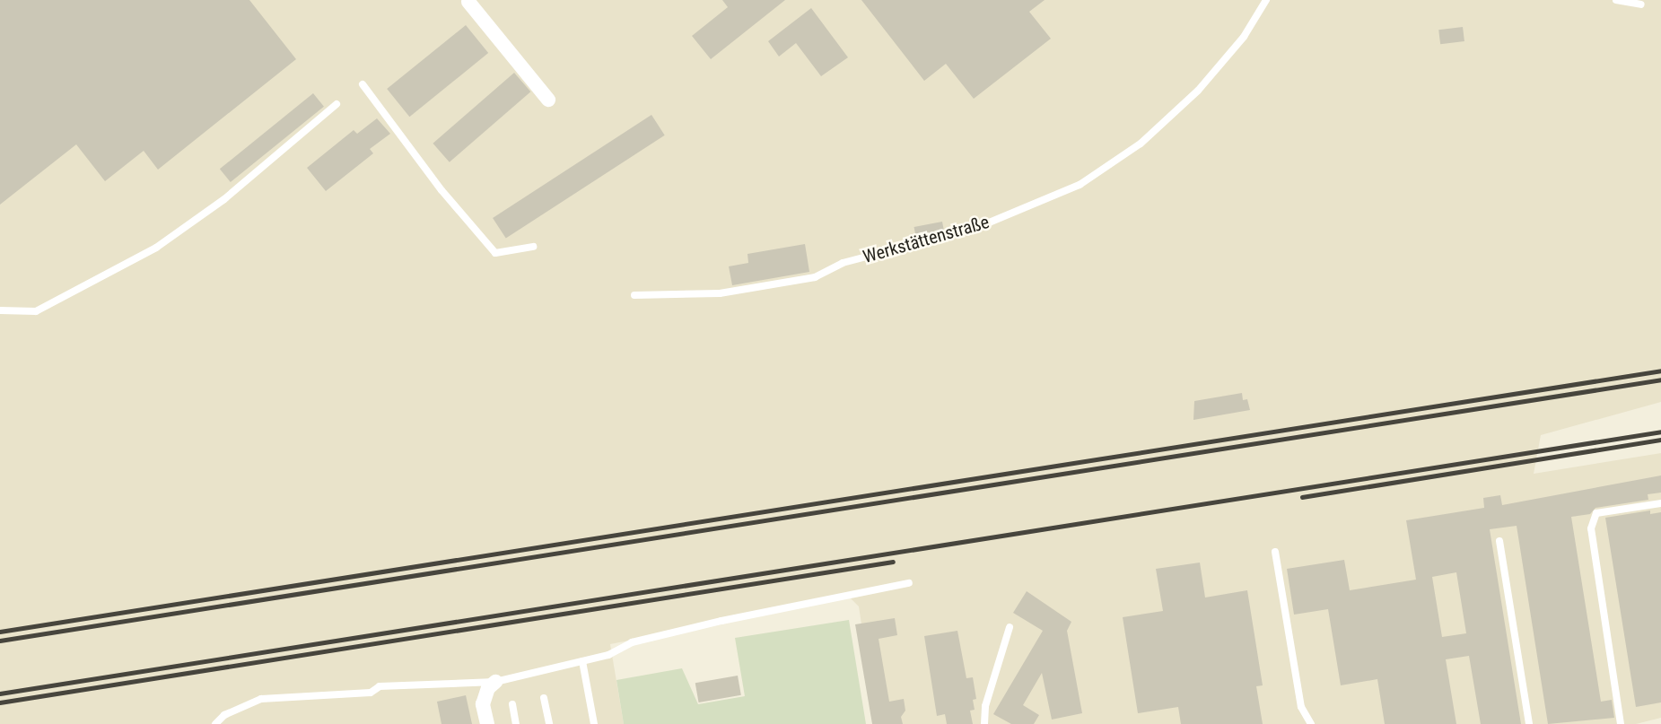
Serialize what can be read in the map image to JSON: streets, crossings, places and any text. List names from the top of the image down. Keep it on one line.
{"streets":{"lane":["Werkstättenstraße"]}}
